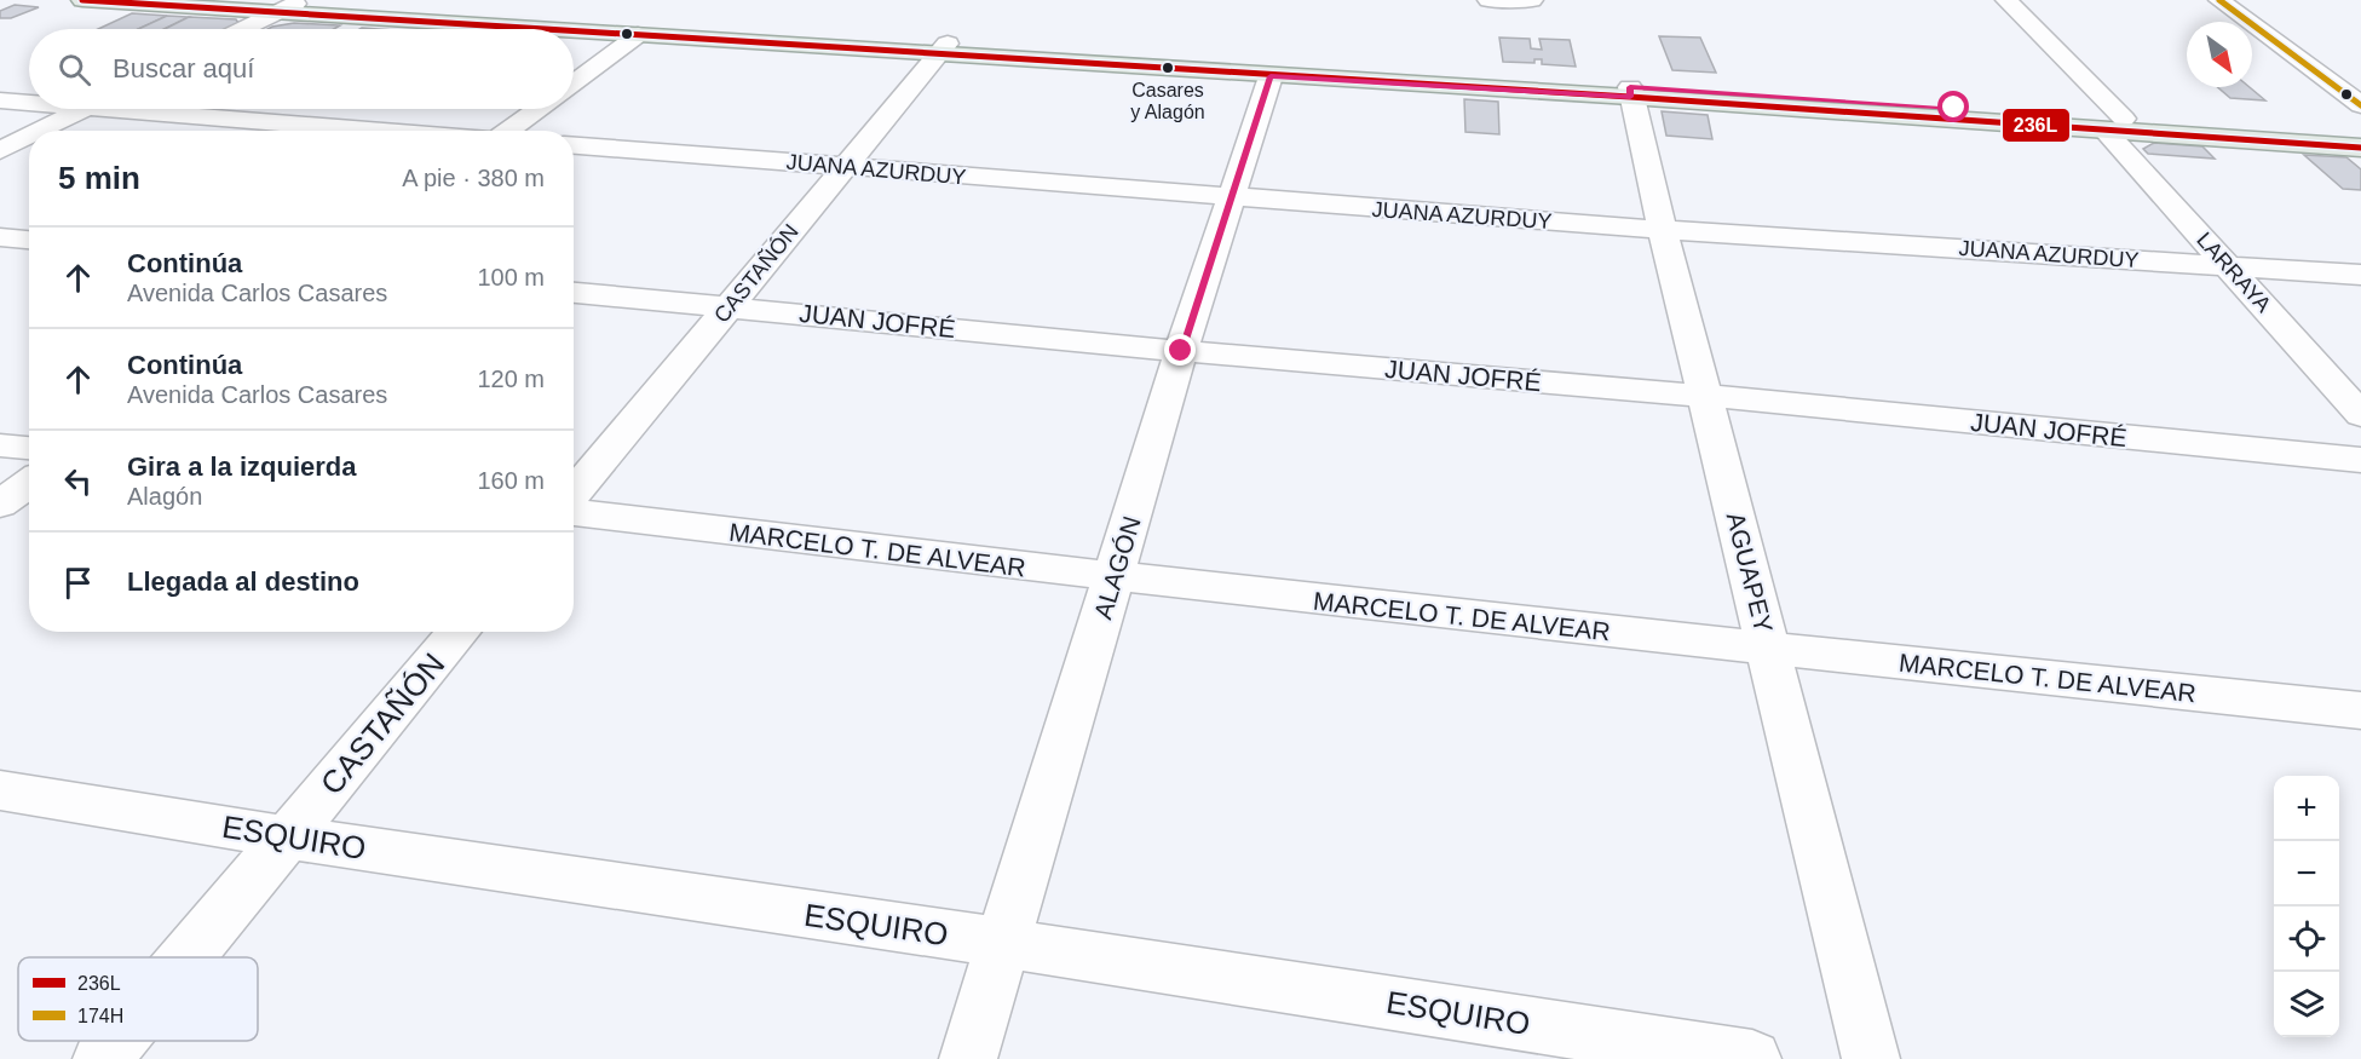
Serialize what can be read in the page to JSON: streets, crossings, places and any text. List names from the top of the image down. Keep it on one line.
{"streets":{"street":["JUANA AZURDUY","LARRAYA","CASTAÑÓN","JUAN JOFRÉ","MARCELO T. DE ALVEAR","ALAGÓN","AGUAPEY","ESQUIRO"]},"crossings":[["JUANA AZURDUY","LARRAYA"],["JUANA AZURDUY","CASTAÑÓN"],["JUANA AZURDUY","ALAGÓN"],["JUANA AZURDUY","AGUAPEY"],["CASTAÑÓN","JUAN JOFRÉ"],["CASTAÑÓN","ESQUIRO"],["JUAN JOFRÉ","ALAGÓN"],["JUAN JOFRÉ","AGUAPEY"],["MARCELO T. DE ALVEAR","ALAGÓN"],["MARCELO T. DE ALVEAR","AGUAPEY"],["ALAGÓN","ESQUIRO"]],"places":["Casares y Alagón"],"lines":["transit line 236L","transit line 174H"],"legend":["236L","174H"],"north":"bottom right","page":{"search":"Buscar aquí","heading":["5 min","A pie · 380 m"],"list":[["Continúa","Avenida Carlos Casares","100 m"],["Continúa","Avenida Carlos Casares","120 m"],["Gira a la izquierda","Alagón","160 m"],"Llegada al destino"],"map_buttons":["+","−"]}}
